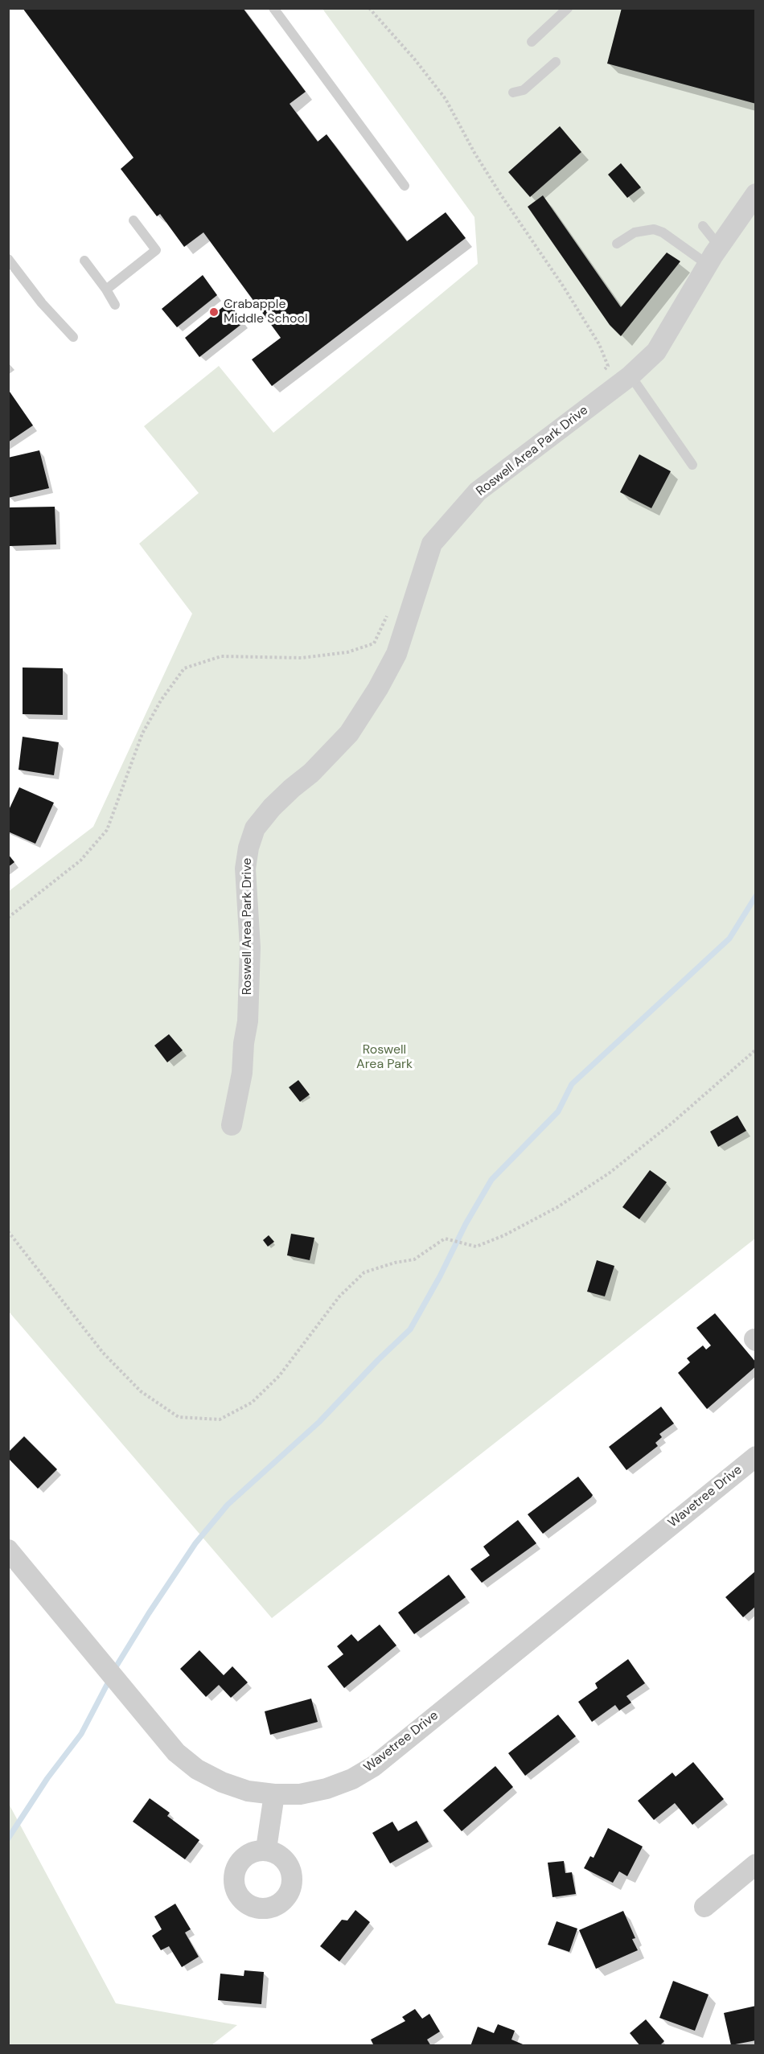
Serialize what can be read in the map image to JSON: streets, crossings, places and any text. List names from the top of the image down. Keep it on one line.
{"streets":{"street":["Roswell Area Park Drive","Wavetree Drive"]},"parks":["Roswell Area Park"],"places":["Crabapple Middle School"]}
